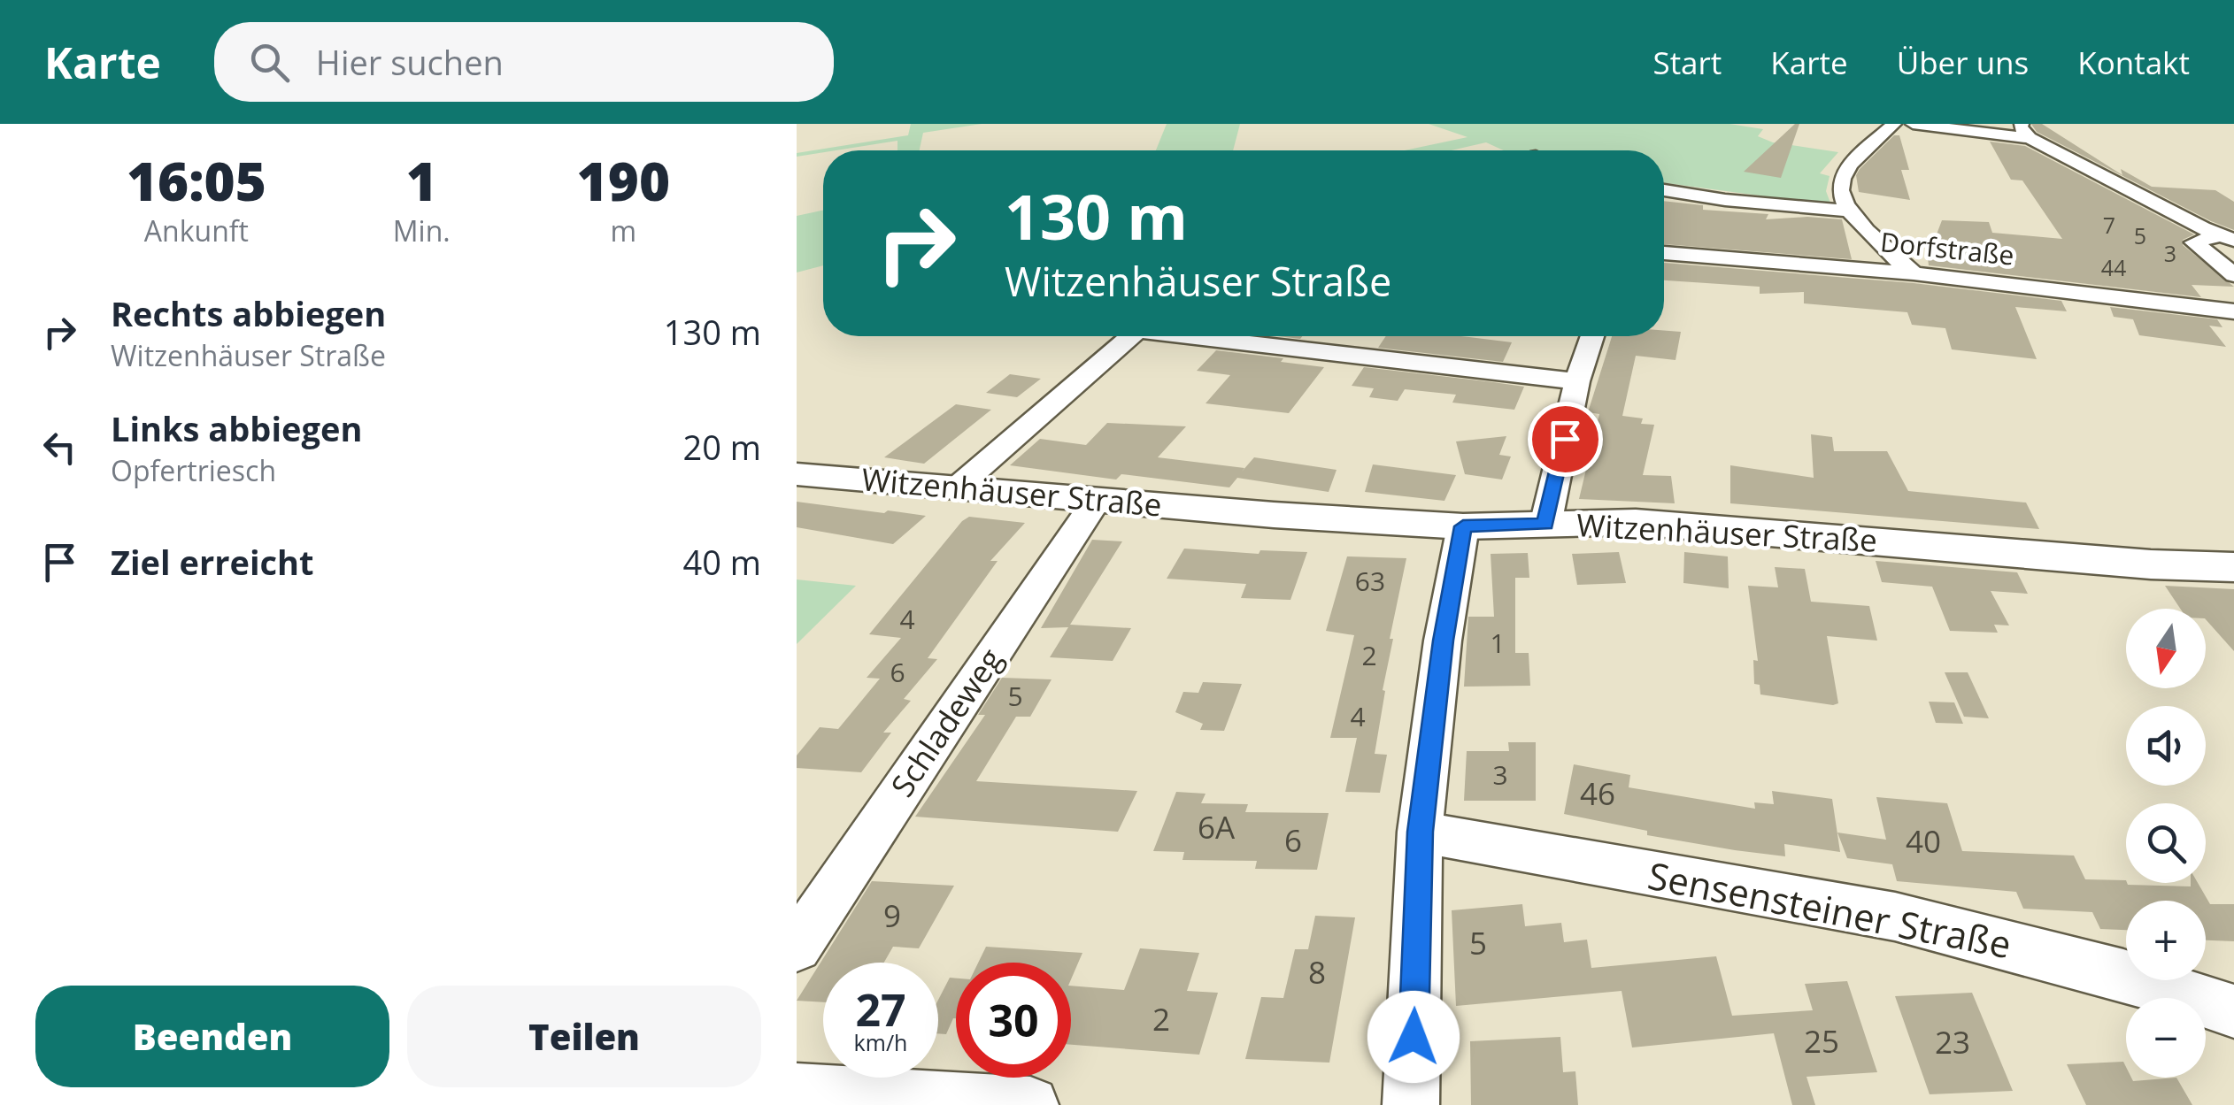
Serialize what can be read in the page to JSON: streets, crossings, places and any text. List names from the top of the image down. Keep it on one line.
{"streets":{"main road":["Witzenhäuser Straße"],"street":["Dorfstraße","Schladeweg","Sensensteiner Straße"]},"crossings":[["Witzenhäuser Straße","Schladeweg"]],"house_numbers":["7","5","3","44","63","4","1","2","6","5","4","3","46","6A","6","40","9","5","8","2","25","23"],"north":"bottom","page":{"header":"Karte","search":"Hier suchen","nav":["Start","Karte","Über uns","Kontakt"],"eta":["16:05","Ankunft","1","Min.","190","m"],"turn":["130 m","Witzenhäuser Straße"],"list":[{"name":"Rechts abbiegen","note":"Witzenhäuser Straße","value":"130 m"},{"name":"Links abbiegen","note":"Opfertriesch","value":"20 m"},{"name":"Ziel erreicht","value":"40 m"}],"map_buttons":["+","−"],"speed":"27 km/h","limit":"30","buttons":["Beenden","Teilen"]}}
